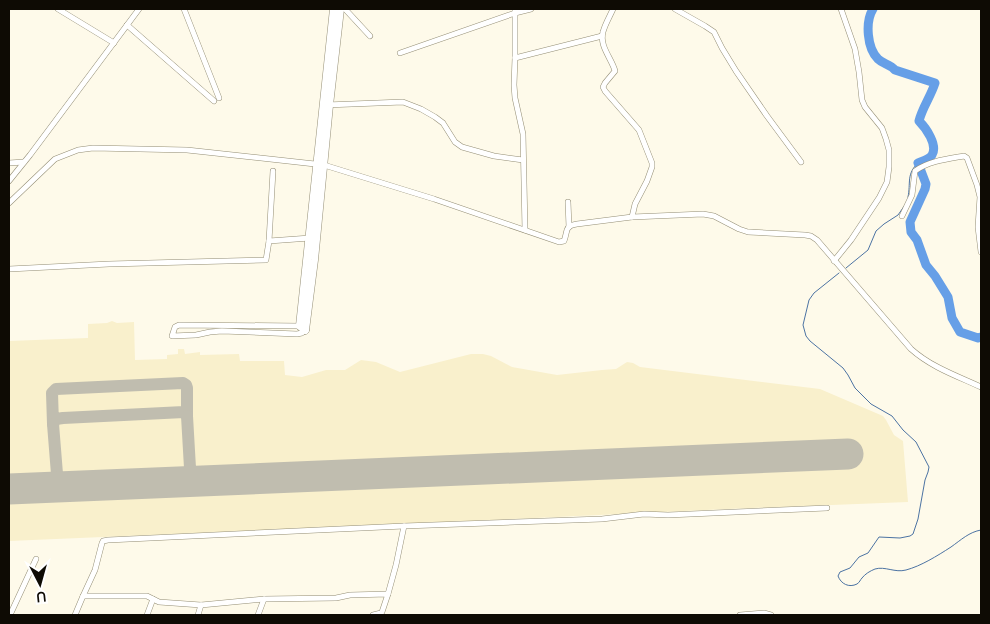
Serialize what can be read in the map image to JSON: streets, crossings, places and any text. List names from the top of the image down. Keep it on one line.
{"north":"bottom"}
